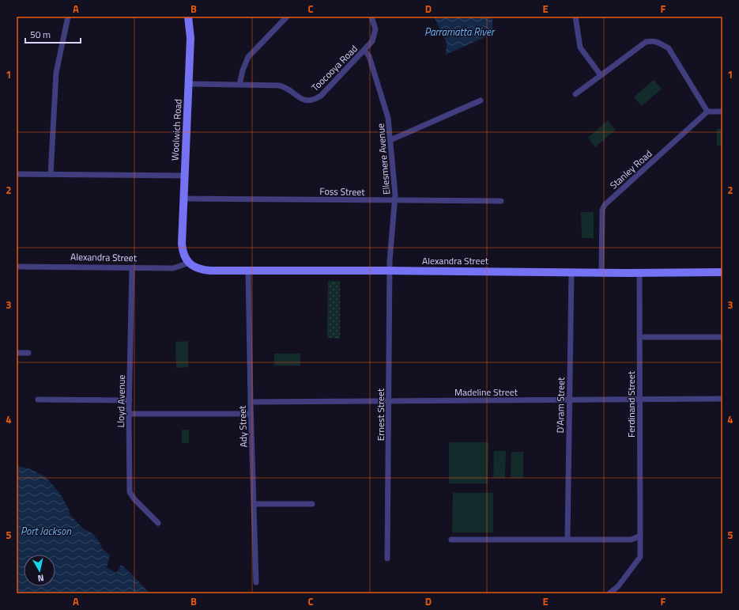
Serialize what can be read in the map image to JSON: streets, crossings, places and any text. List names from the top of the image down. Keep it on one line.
{"streets":{"street":["Toocooya Road","Woolwich Road","Ellesmere Avenue","Stanley Road","Foss Street","Alexandra Street","Madeline Street","Lloyd Avenue","Ferdinand Street","D'Aram Street","Ernest Street","Ady Street"]},"crossings":[["Toocooya Road","Woolwich Road"],["Toocooya Road","Ellesmere Avenue"],["Woolwich Road","Foss Street"],["Woolwich Road","Alexandra Street"],["Ellesmere Avenue","Foss Street"],["Ellesmere Avenue","Alexandra Street"],["Ellesmere Avenue","Ernest Street"],["Stanley Road","Alexandra Street"],["Alexandra Street","Lloyd Avenue"],["Alexandra Street","Ferdinand Street"],["Alexandra Street","D'Aram Street"],["Alexandra Street","Ernest Street"],["Alexandra Street","Ady Street"],["Madeline Street","Ferdinand Street"],["Madeline Street","D'Aram Street"],["Madeline Street","Ernest Street"],["Madeline Street","Ady Street"]],"water":["Parramatta River","Port Jackson"],"scale_bar":"50 m","north":"bottom","grid":{"columns":["A","B","C","D","E","F"],"rows":["1","2","3","4","5"]}}
